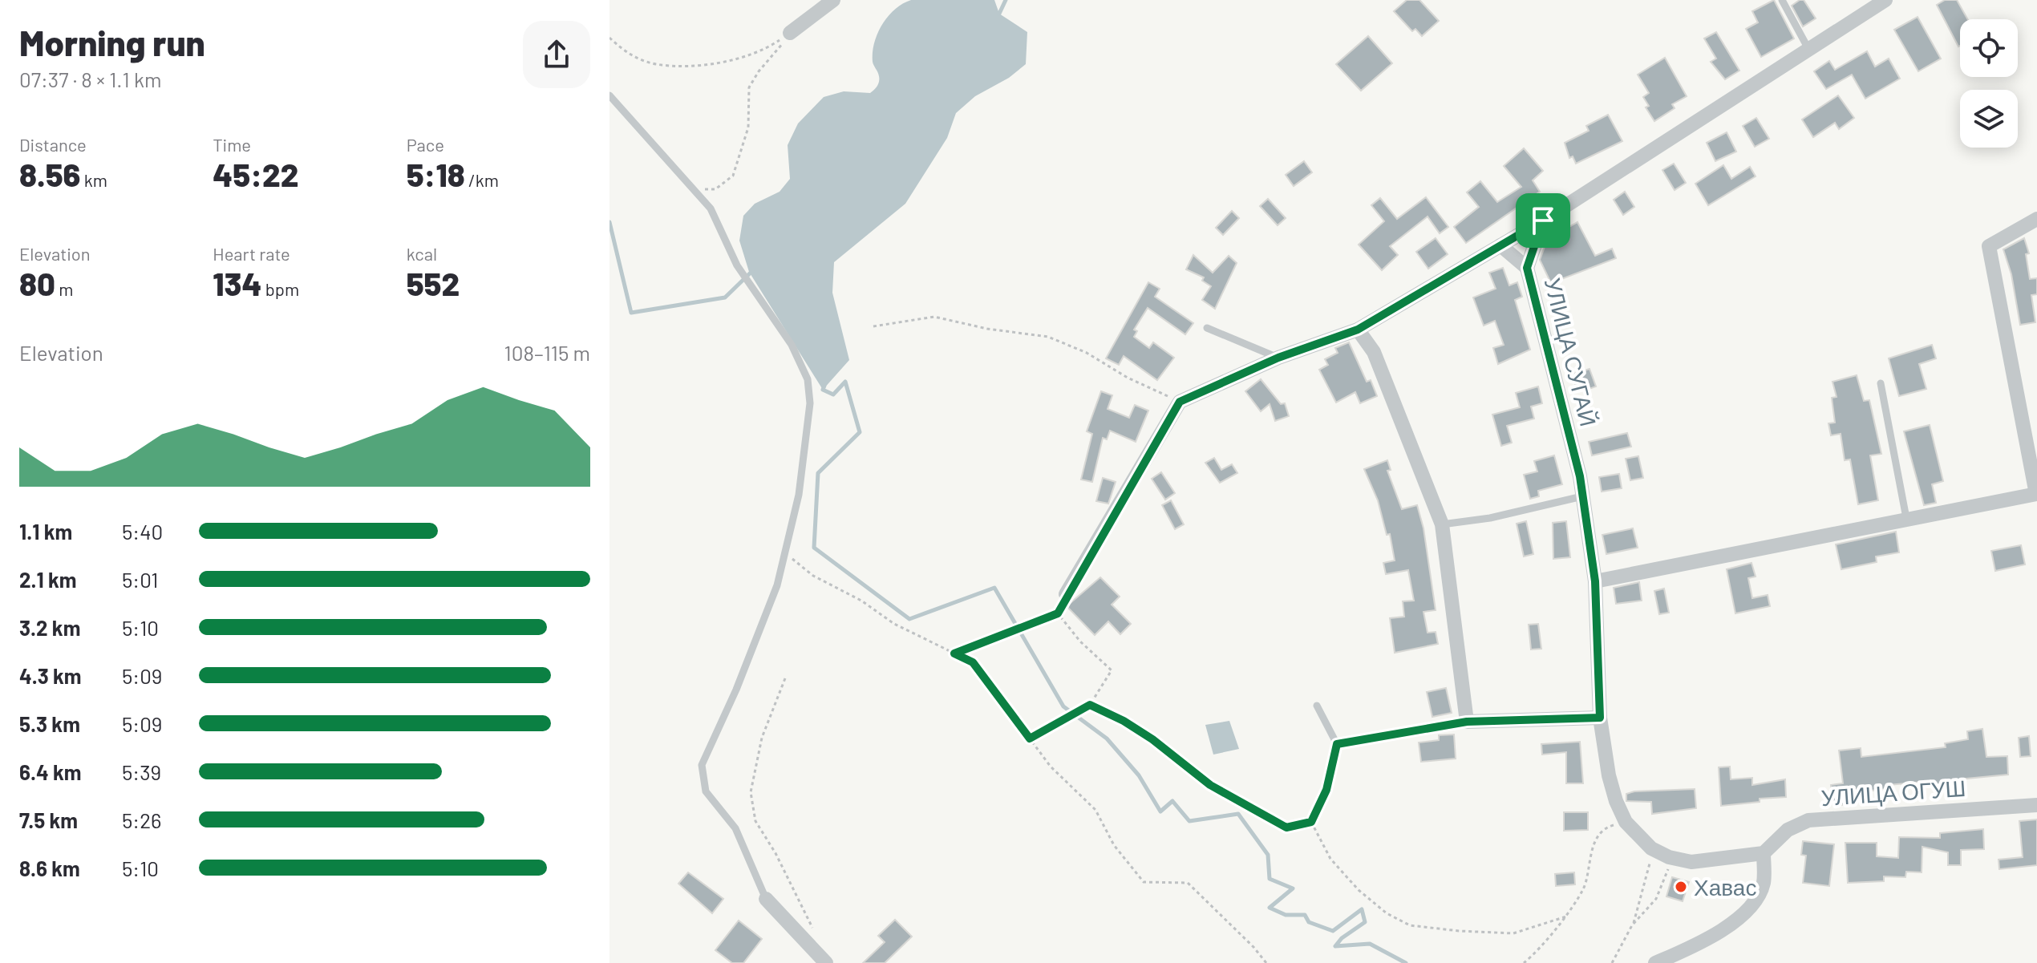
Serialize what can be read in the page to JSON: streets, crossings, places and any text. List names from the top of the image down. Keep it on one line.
{"streets":{"street":["УЛИЦА СУГАЙ","УЛИЦА ОГУШ"]},"places":["Хавас"],"page":{"heading":["Morning run","07:37 · 8 × 1.1 km"],"stats":[["Distance","8.56 km"],["Time","45:22"],["Pace","5:18 /km"],["Elevation","80 m"],["Heart rate","134 bpm"],["kcal","552"]],"chart":["Elevation","108–115 m"],"list":[{"name":"1.1 km","note":"5:40"},{"name":"2.1 km","note":"5:01"},{"name":"3.2 km","note":"5:10"},{"name":"4.3 km","note":"5:09"},{"name":"5.3 km","note":"5:09"},{"name":"6.4 km","note":"5:39"},{"name":"7.5 km","note":"5:26"},{"name":"8.6 km","note":"5:10"}]}}
